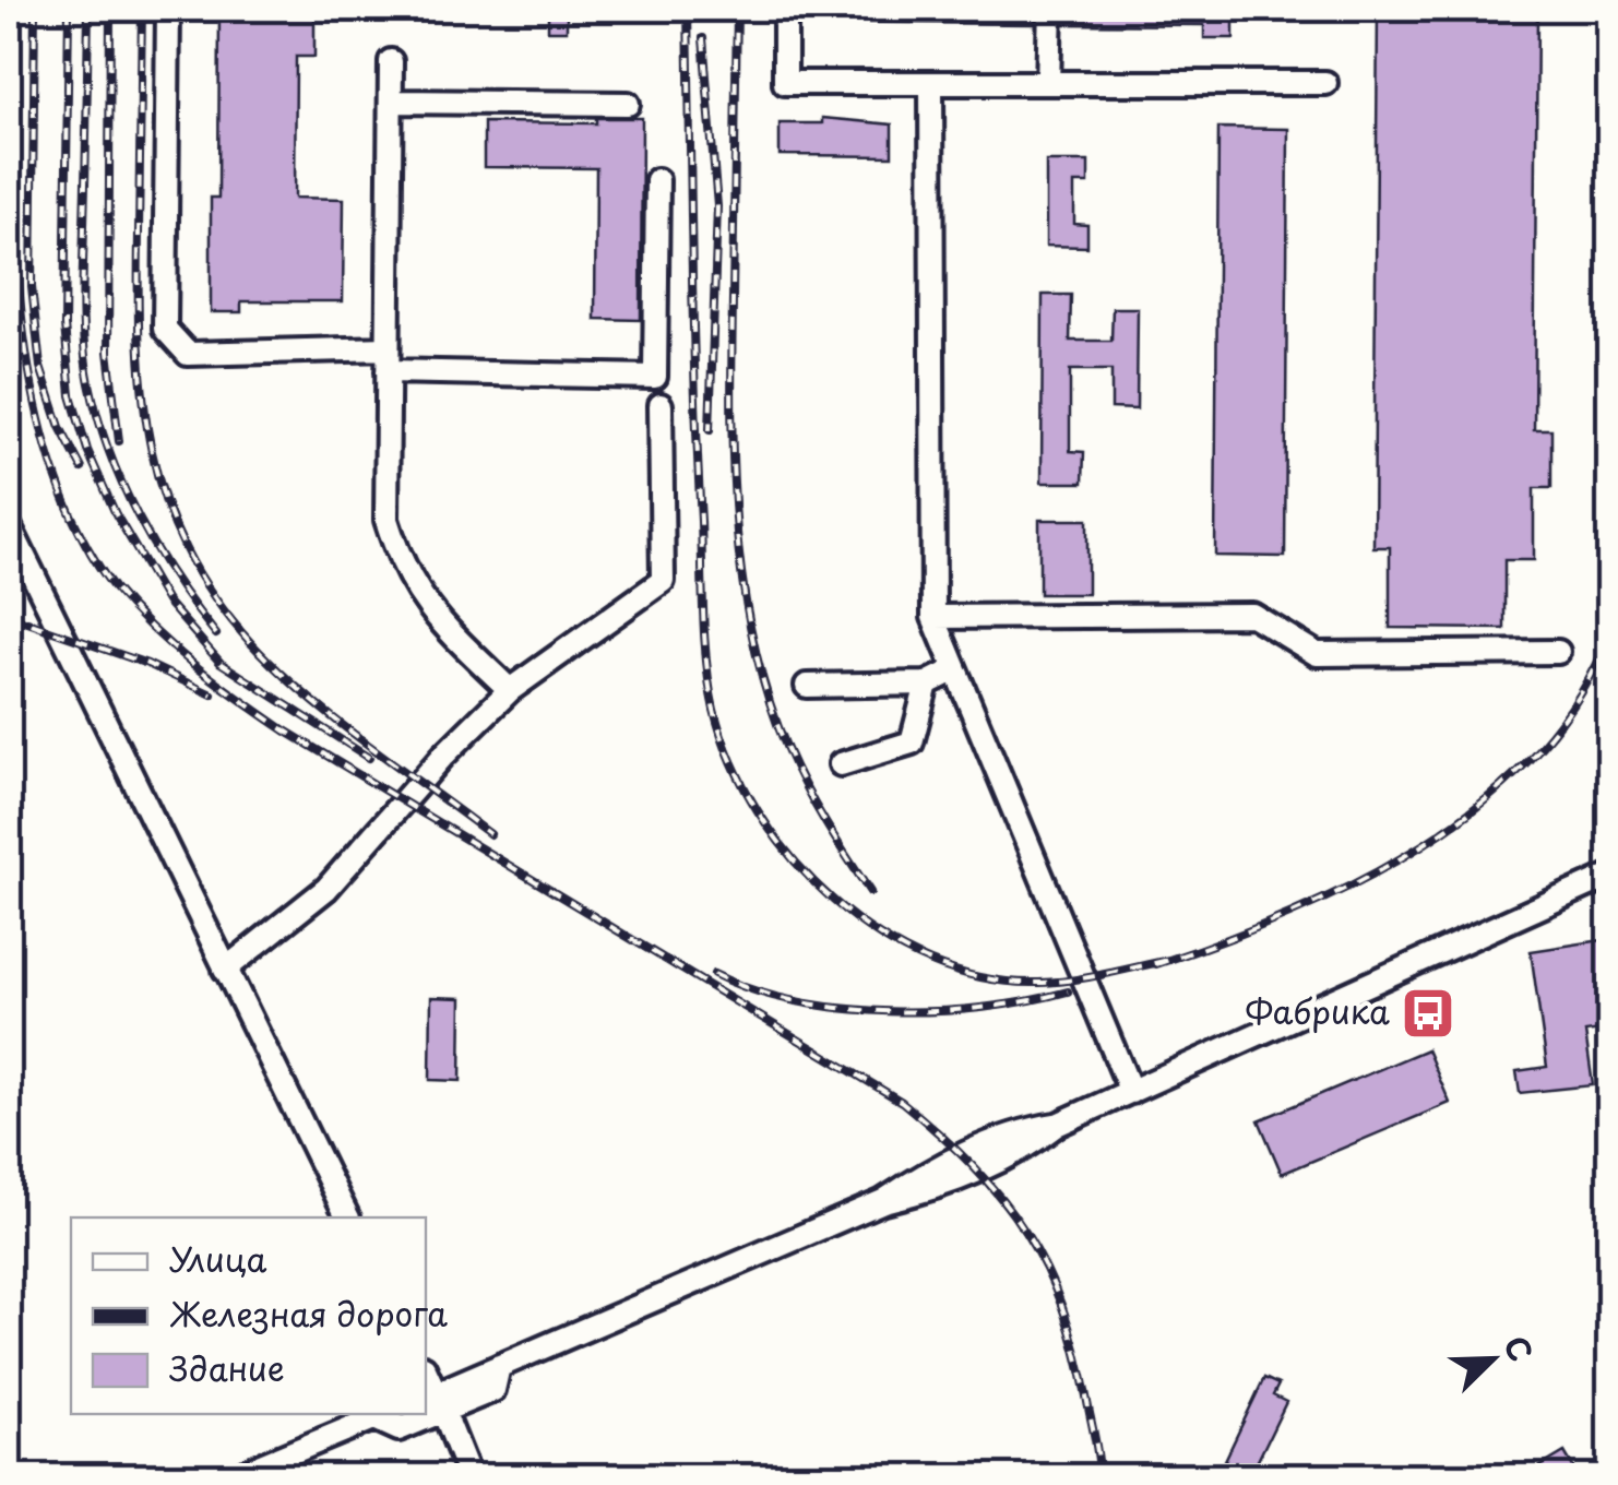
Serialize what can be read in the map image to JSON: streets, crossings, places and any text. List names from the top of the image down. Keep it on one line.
{"places":{"bus stop":["Фабрика"]},"legend":["Улица","Железная дорога","Здание"],"north":"top right"}
